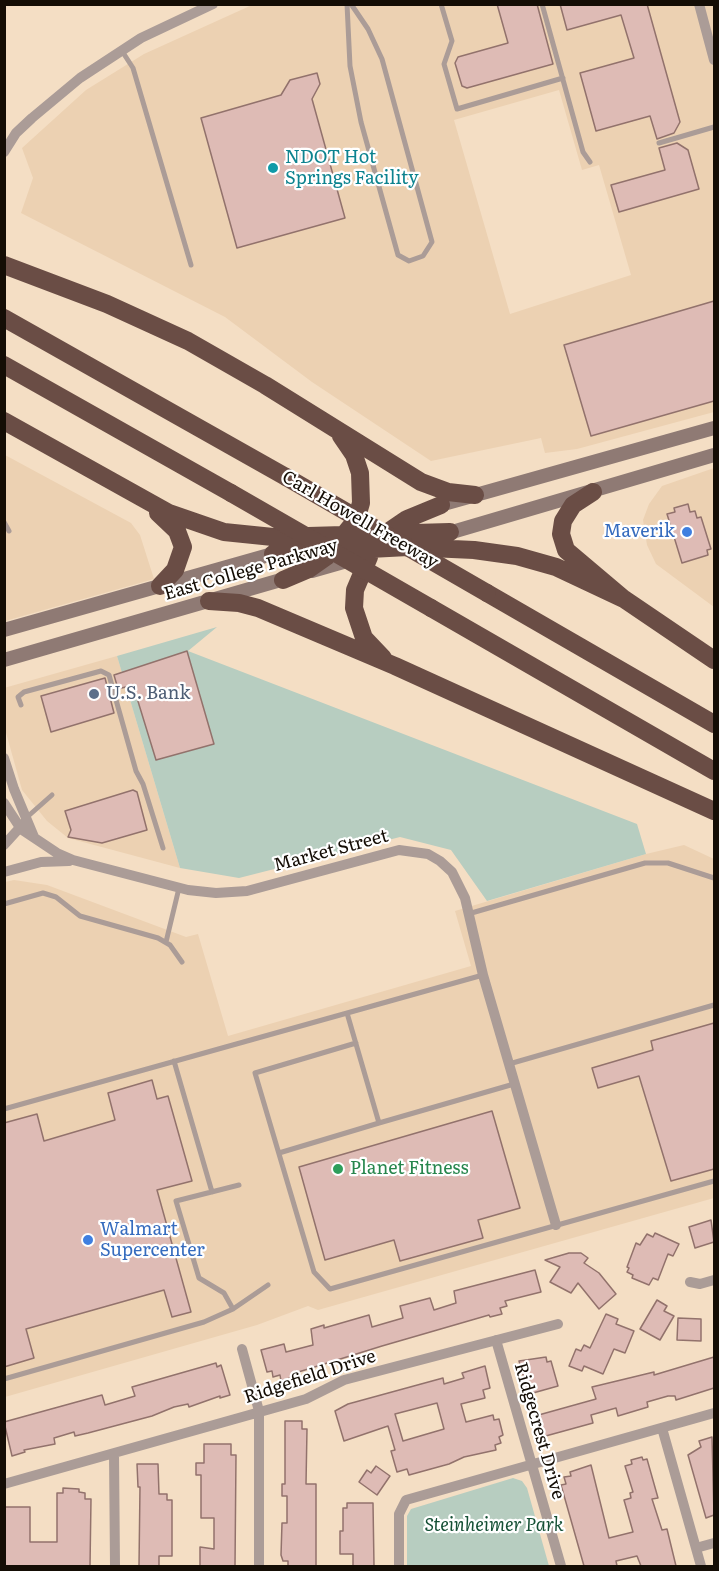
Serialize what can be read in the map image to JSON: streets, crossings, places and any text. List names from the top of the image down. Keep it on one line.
{"streets":{"highway":["Carl Howell Freeway"],"main road":["East College Parkway"],"street":["Market Street","Ridgefield Drive","Ridgecrest Drive"]},"crossings":[["Ridgefield Drive","Ridgecrest Drive"]],"parks":["Steinheimer Park"],"places":["NDOT Hot Springs Facility","Maverik","U.S. Bank","Planet Fitness","Walmart Supercenter"]}
